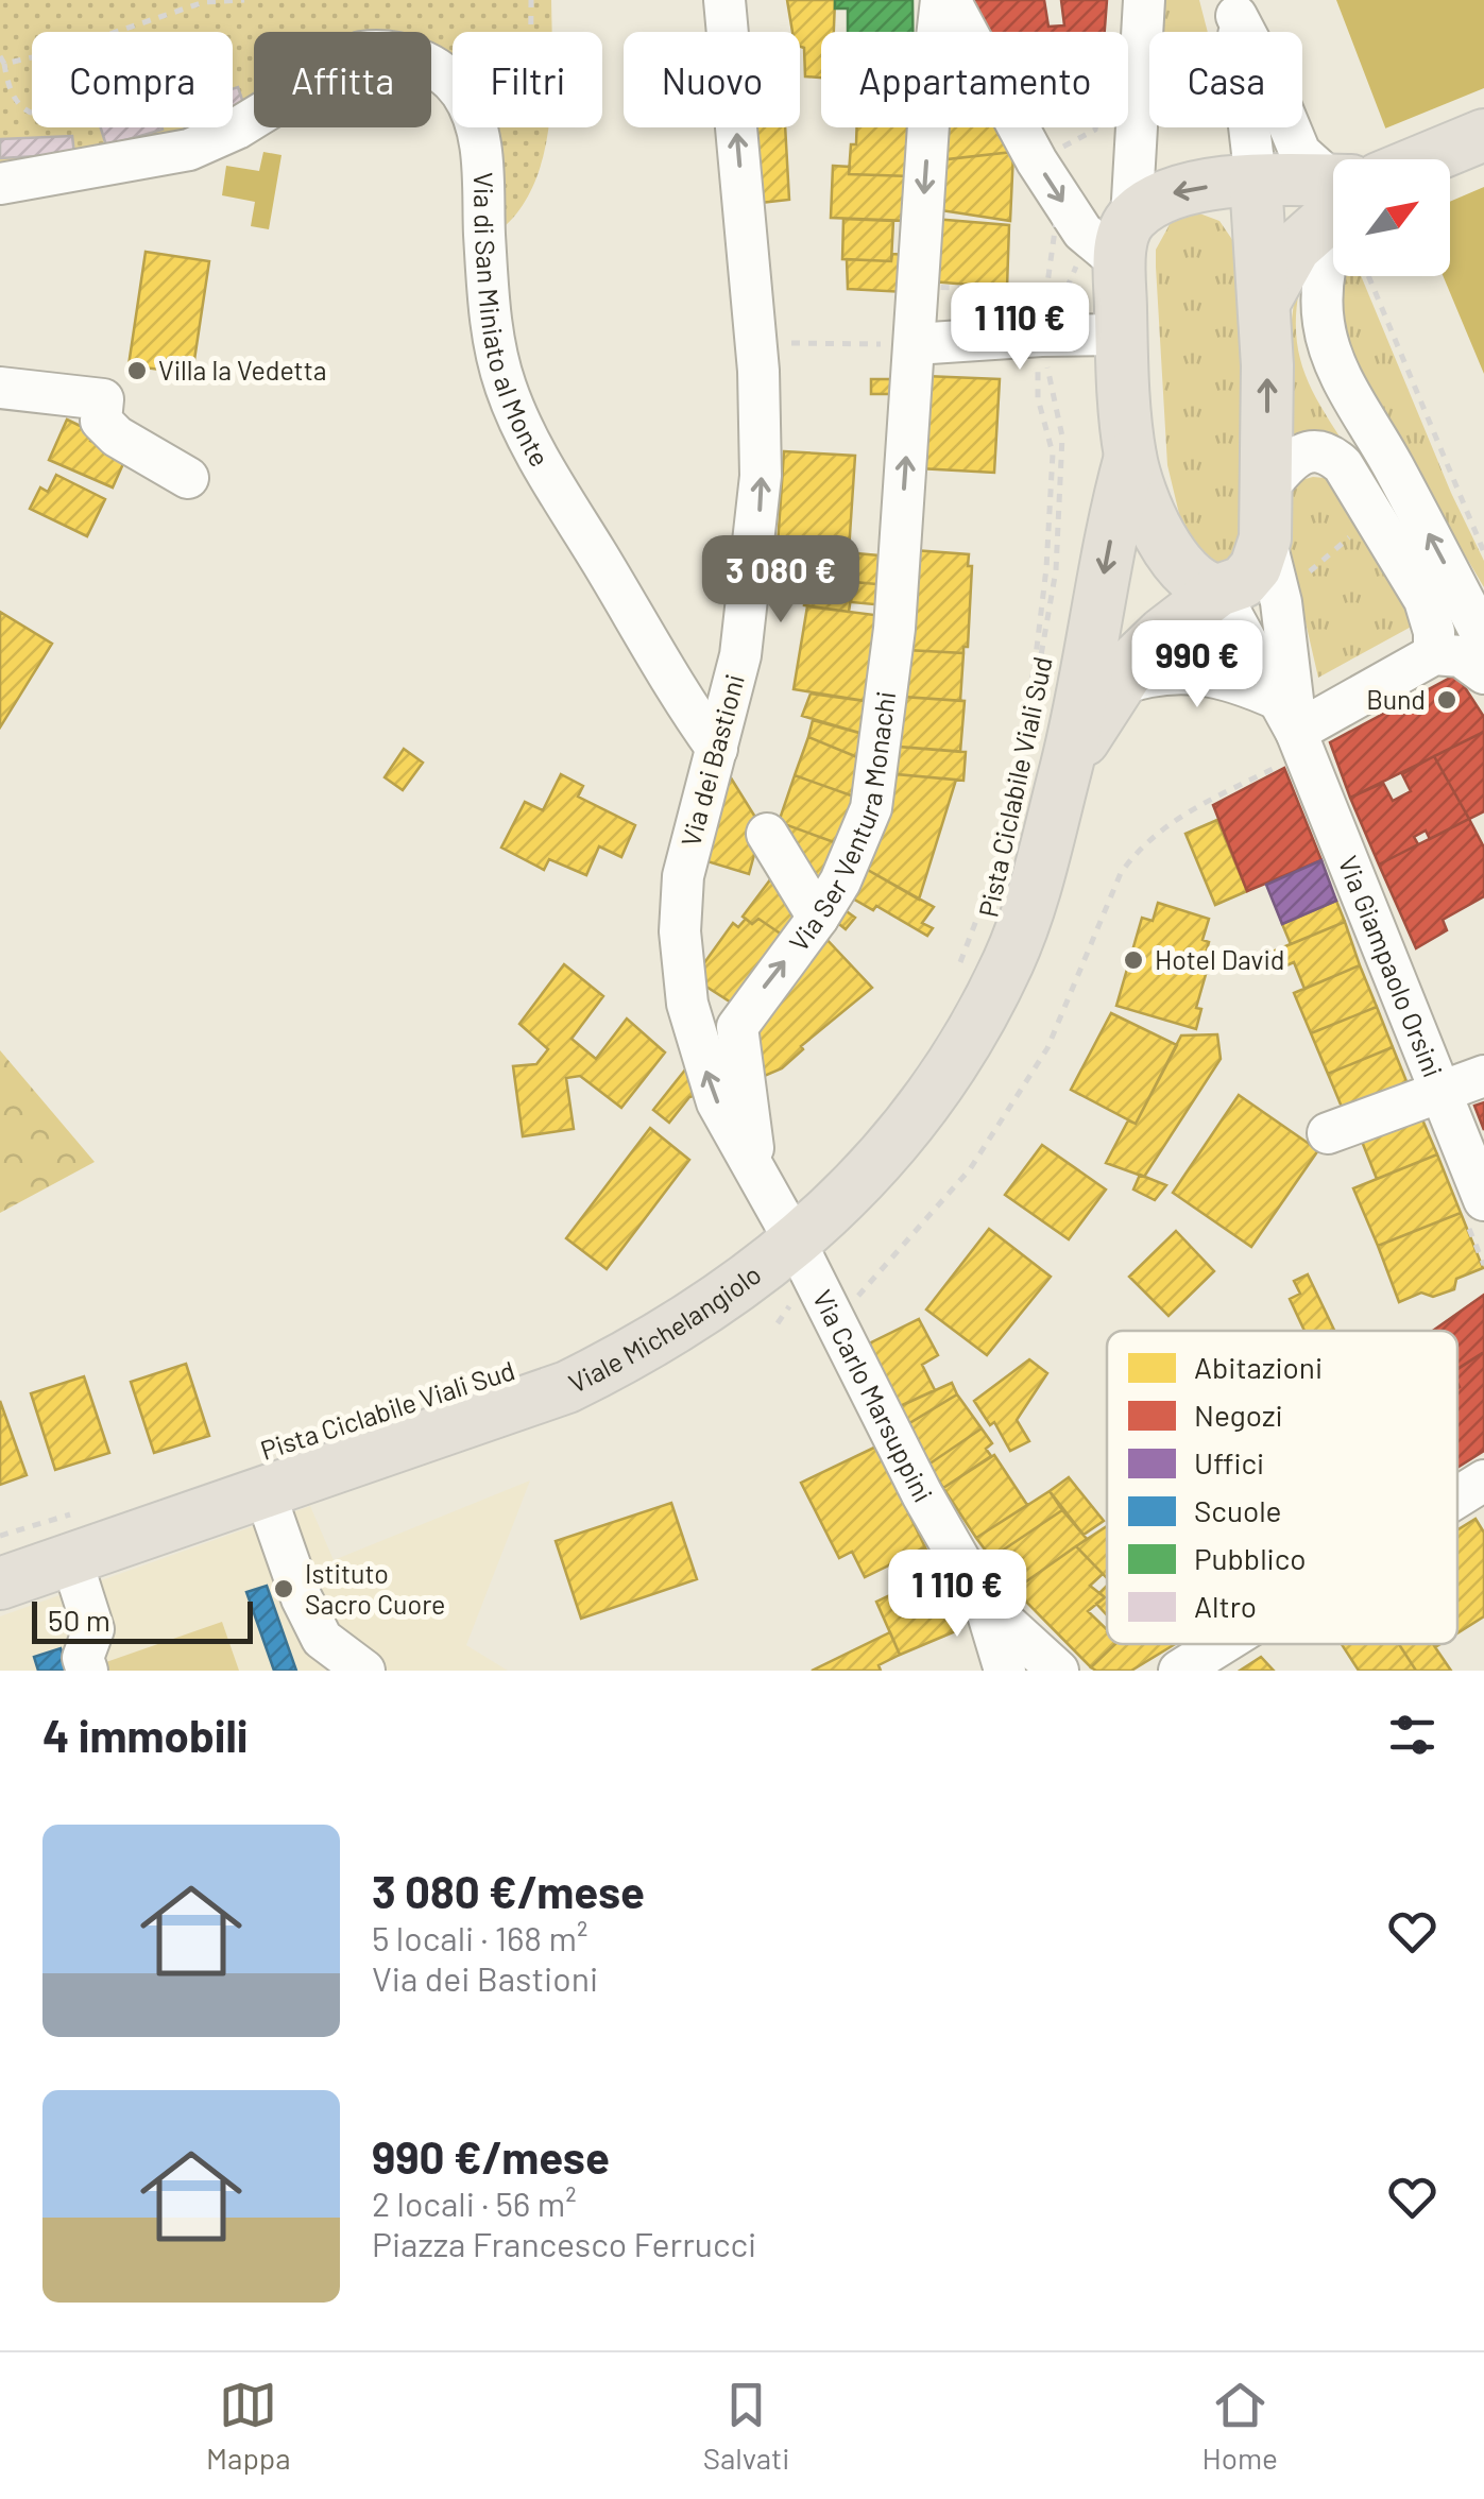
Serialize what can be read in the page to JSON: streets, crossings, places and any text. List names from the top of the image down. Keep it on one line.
{"streets":{"main road":["Viale Michelangiolo"],"street":["Via di San Miniato al Monte","Via dei Bastioni","Via Ser Ventura Monachi","Via Giampaolo Orsini","Via Carlo Marsuppini"],"path":["Pista Ciclabile Viali Sud"]},"crossings":[["Via di San Miniato al Monte","Via dei Bastioni"],["Via dei Bastioni","Via Ser Ventura Monachi"],["Via dei Bastioni","Viale Michelangiolo"],["Via dei Bastioni","Via Carlo Marsuppini"],["Viale Michelangiolo","Via Carlo Marsuppini"]],"one_way":["Via dei Bastioni"],"places":["Villa la Vedetta","Bund","Hotel David","Istituto Sacro Cuore"],"legend":["Abitazioni","Negozi","Uffici","Scuole","Pubblico","Altro"],"scale_bar":"50 m","north":"top right","page":{"chip":["Compra","Affitta","Filtri","Nuovo","Appartamento","Casa"],"price":["1 110 €","3 080 €","990 €","1 110 €"],"scale":"50 m","heading":"4 immobili","list":[{"name":"3 080 €/mese","note":"5 locali · 168 m² · Via dei Bastioni"},{"name":"990 €/mese","note":"2 locali · 56 m² · Piazza Francesco Ferrucci"}],"tabs":["Mappa","Salvati","Home"]}}
